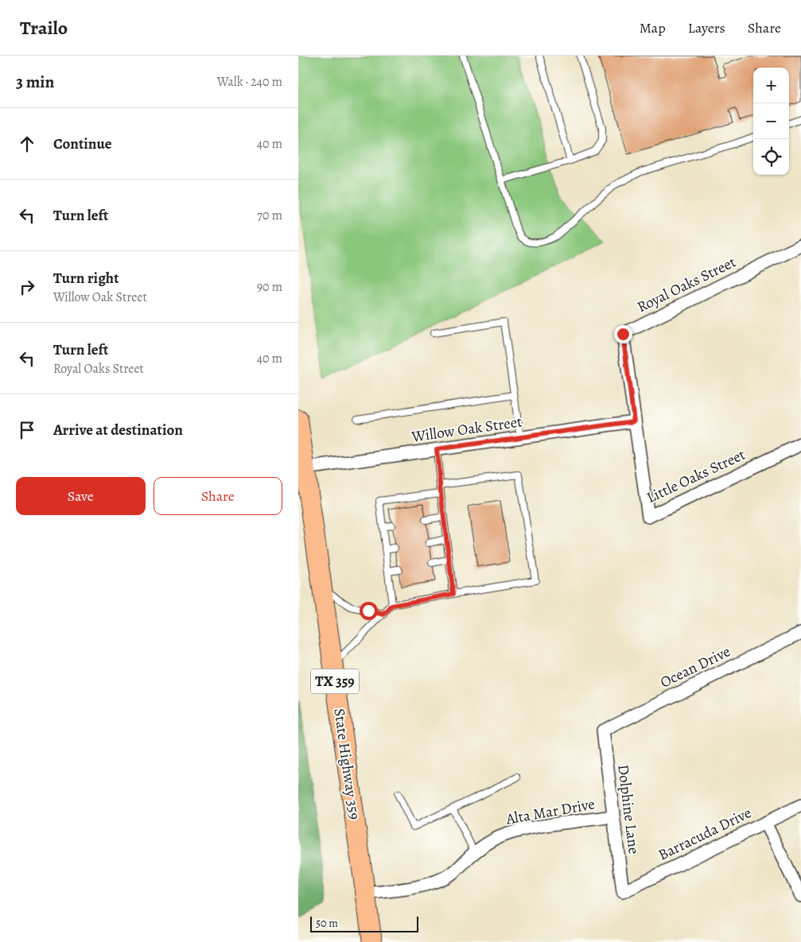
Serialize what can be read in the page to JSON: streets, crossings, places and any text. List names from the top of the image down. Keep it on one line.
{"streets":{"main road":["TX 359","State Highway 359"],"street":["Royal Oaks Street","Willow Oak Street","Little Oaks Street","Ocean Drive","Dolphine Lane","Alta Mar Drive","Barracuda Drive"]},"crossings":[["Royal Oaks Street","Willow Oak Street"],["Royal Oaks Street","Little Oaks Street"],["Willow Oak Street","Little Oaks Street"],["Willow Oak Street","State Highway 359"],["Ocean Drive","Dolphine Lane"],["State Highway 359","Alta Mar Drive"],["Dolphine Lane","Alta Mar Drive"],["Dolphine Lane","Barracuda Drive"]],"scale_bar":"50 m","page":{"header":"Trailo","nav":["Map","Layers","Share"],"heading":["3 min","Walk · 240 m"],"map_buttons":["+","−"],"list":[["Continue","40 m"],["Turn left","70 m"],["Turn right","Willow Oak Street","90 m"],["Turn left","Royal Oaks Street","40 m"],"Arrive at destination"],"buttons":["Save","Share"],"scale":"50 m"}}
